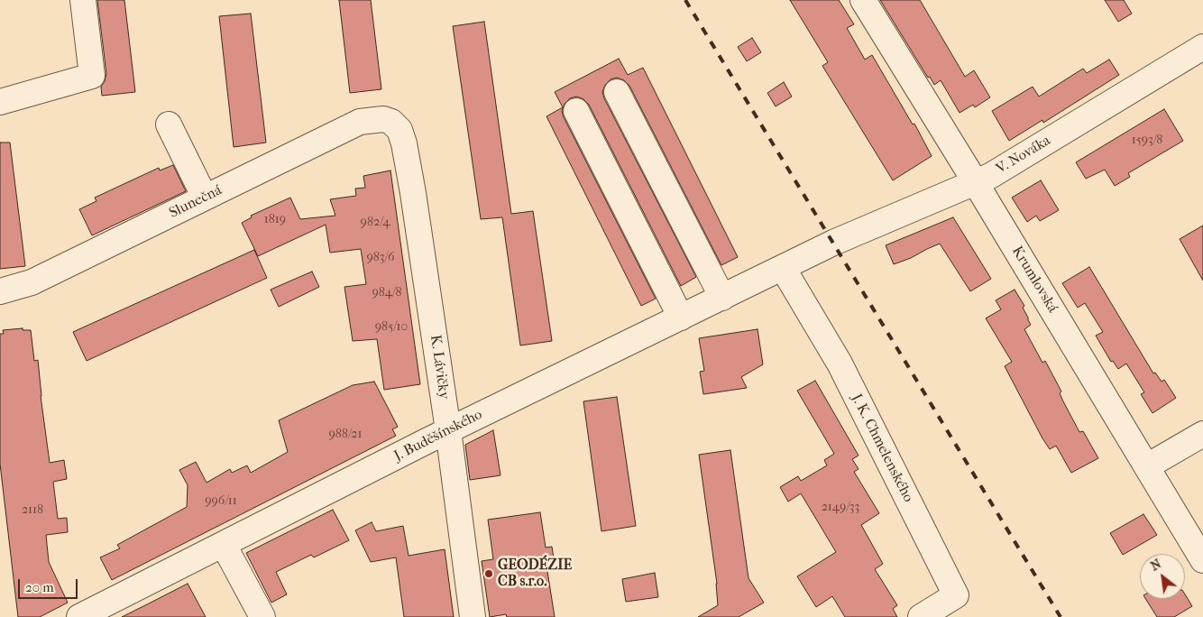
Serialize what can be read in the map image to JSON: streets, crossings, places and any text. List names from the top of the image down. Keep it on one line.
{"streets":{"street":["V. Nováka","Slunečná","Krumlovská","K. Lávičky","J. Buděšínského","J. K. Chmelenského"]},"crossings":[["V. Nováka","Krumlovská"],["V. Nováka","J. Buděšínského"],["V. Nováka","J. K. Chmelenského"],["Slunečná","K. Lávičky"],["K. Lávičky","J. Buděšínského"],["J. Buděšínského","J. K. Chmelenského"]],"places":["GEODÉZIE CB s.r.o."],"house_numbers":["1593/8","1819","982/4","983/6","984/8","985/10","988/21","996/11","2149/33","2118"],"scale_bar":"20 m","north":"top left"}
